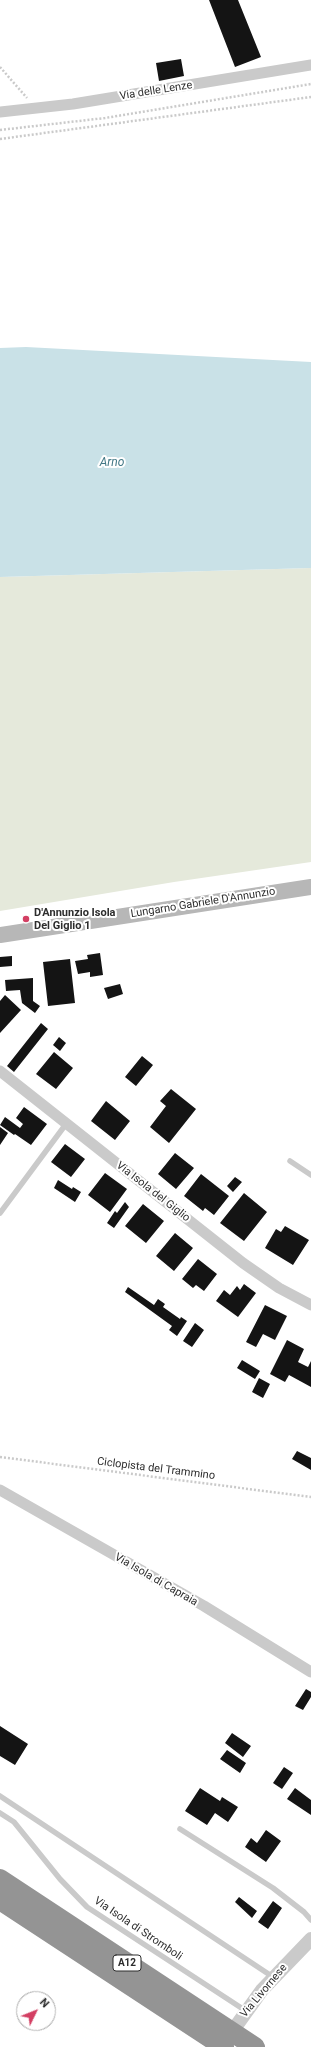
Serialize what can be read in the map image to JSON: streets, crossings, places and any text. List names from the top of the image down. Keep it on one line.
{"streets":{"highway":["A12"],"main road":["Lungarno Gabriele D'Annunzio"],"street":["Via delle Lenze","Via Isola del Giglio","Via Isola di Capraia","Via Livornese"],"lane":["Via Isola di Stromboli"],"path":["Ciclopista del Trammino"]},"crossings":[["Via Isola di Stromboli","Via Livornese"],["A12","Via Livornese"]],"water":["Arno"],"places":["D'Annunzio Isola Del Giglio 1"],"north":"top right"}
